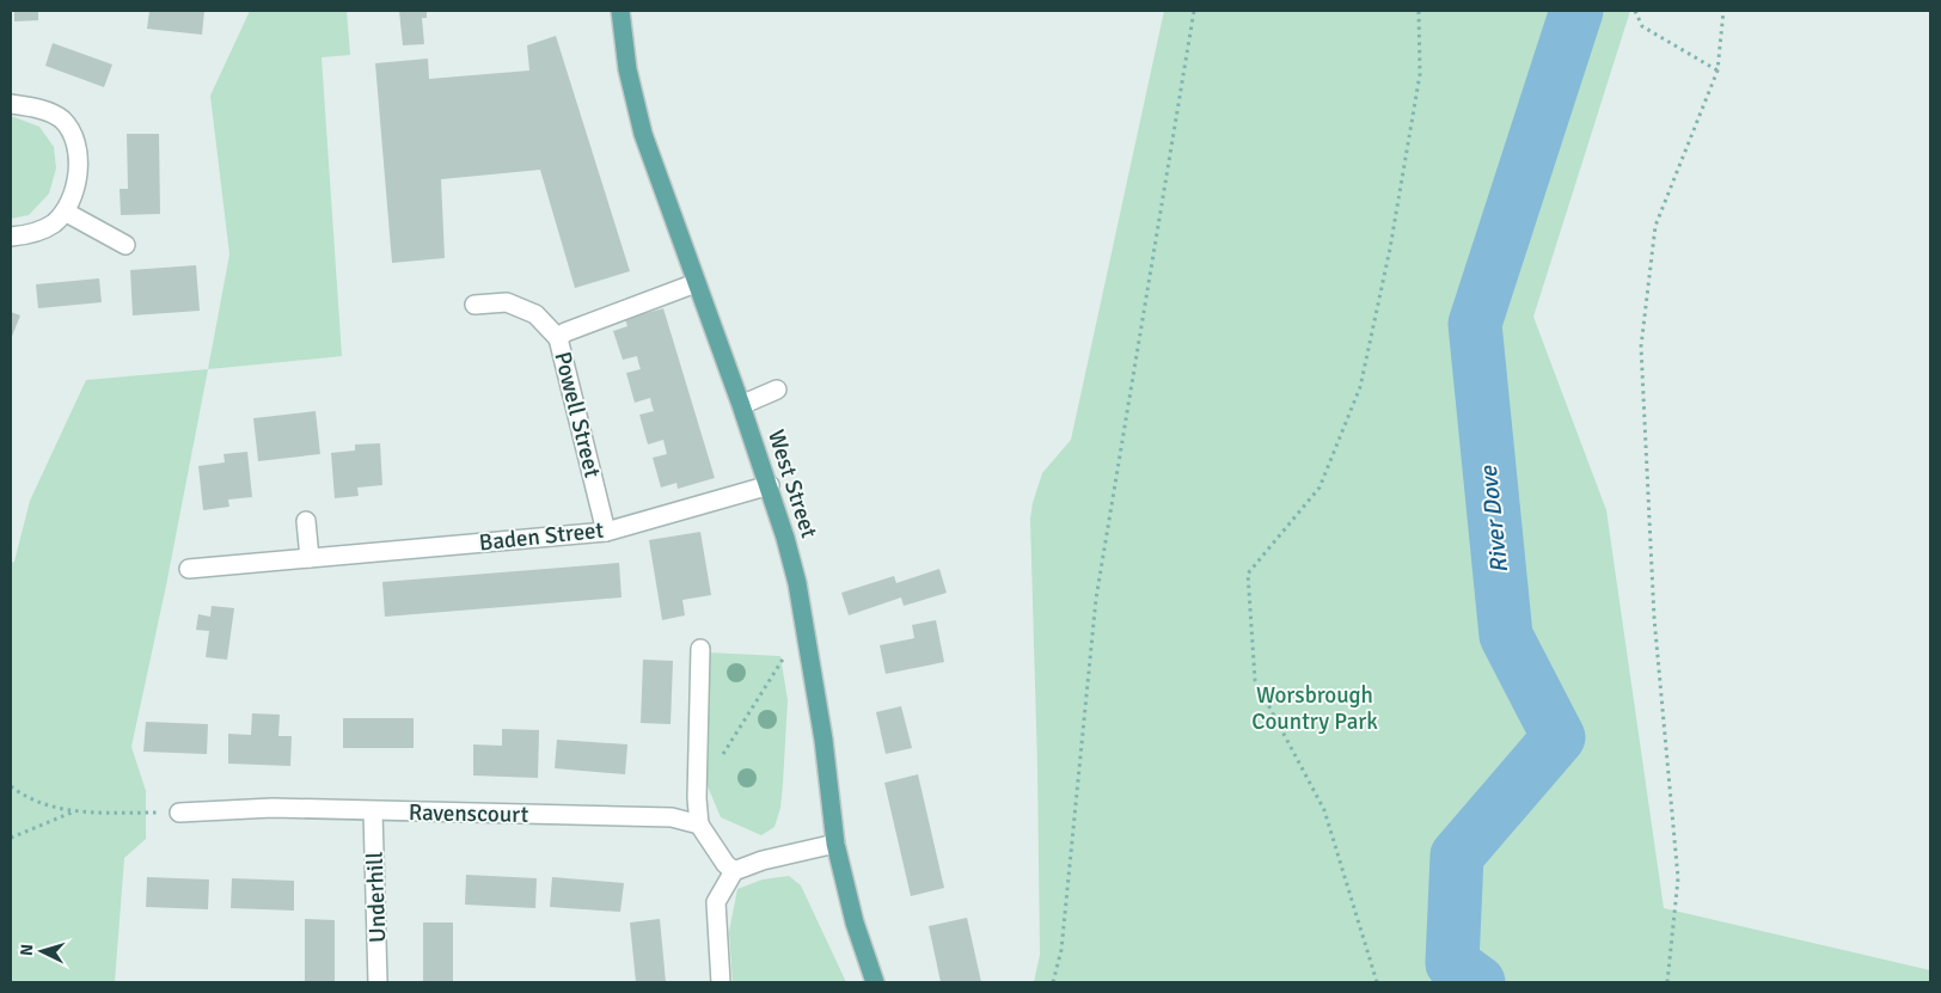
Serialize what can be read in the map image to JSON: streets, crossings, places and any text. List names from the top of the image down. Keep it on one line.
{"streets":{"main road":["West Street"],"street":["Powell Street","Baden Street","Ravenscourt","Underhill"]},"crossings":[["Powell Street","West Street"],["Powell Street","Baden Street"],["West Street","Baden Street"],["Ravenscourt","Underhill"]],"water":["River Dove"],"parks":["Worsbrough Country Park"],"north":"left"}
